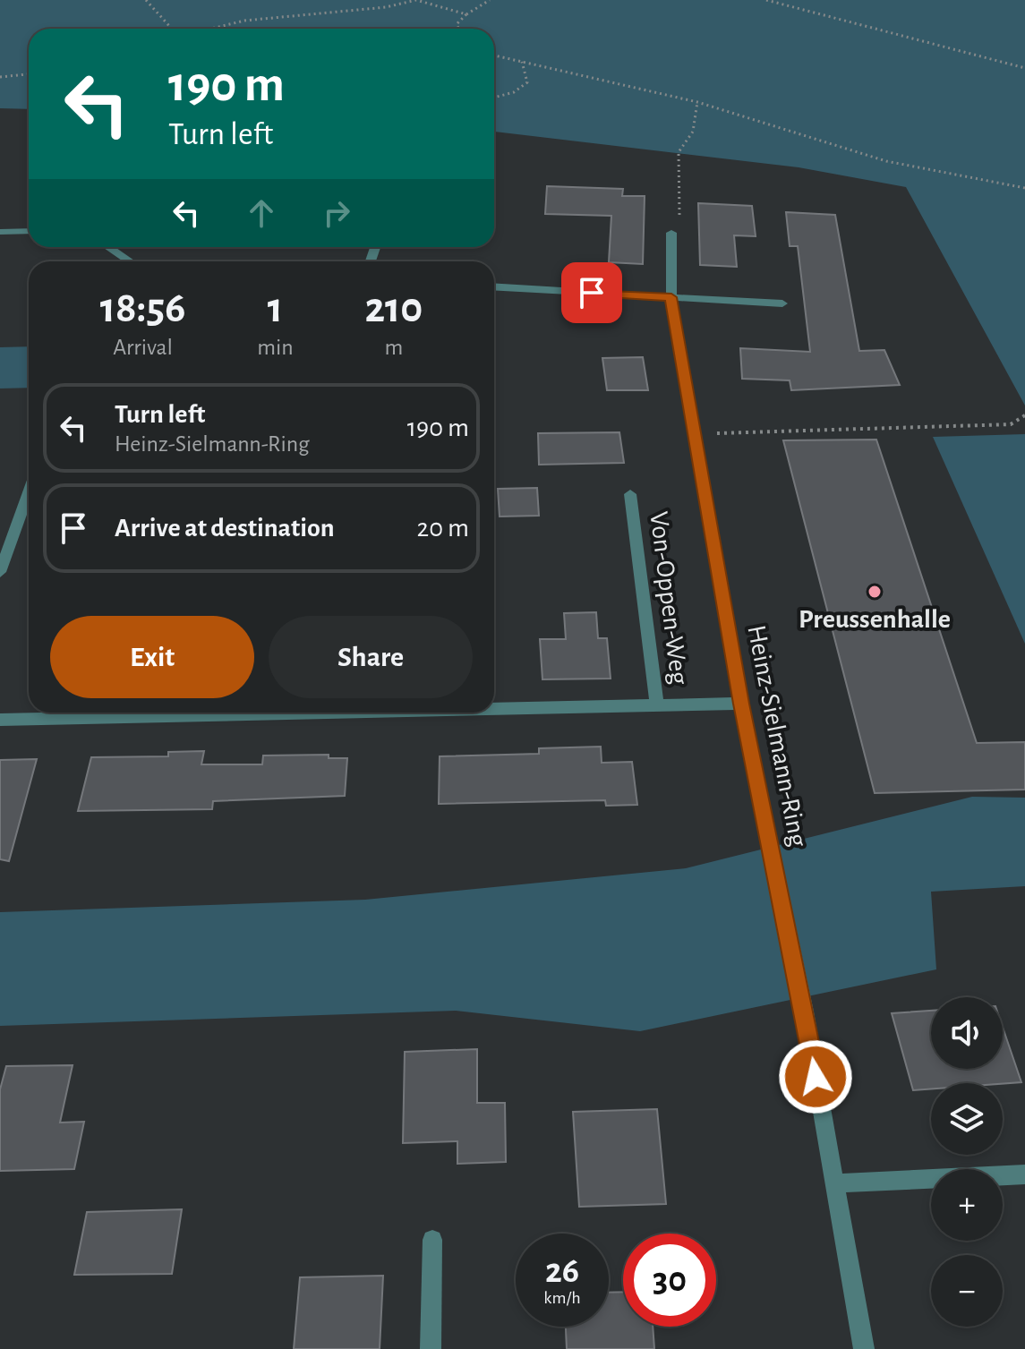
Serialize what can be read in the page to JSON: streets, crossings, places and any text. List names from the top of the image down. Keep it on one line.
{"streets":{"street":["Von-Oppen-Weg","Heinz-Sielmann-Ring"]},"crossings":[["Von-Oppen-Weg","Heinz-Sielmann-Ring"]],"places":["Preussenhalle"],"page":{"turn":["190 m","Turn left"],"eta":["18:56","Arrival","1","min","210","m"],"list":[{"name":"Turn left","note":"Heinz-Sielmann-Ring","value":"190 m"},{"name":"Arrive at destination","value":"20 m"}],"buttons":["Exit","Share"],"map_buttons":["+","−"],"speed":"26 km/h","limit":"30"}}
